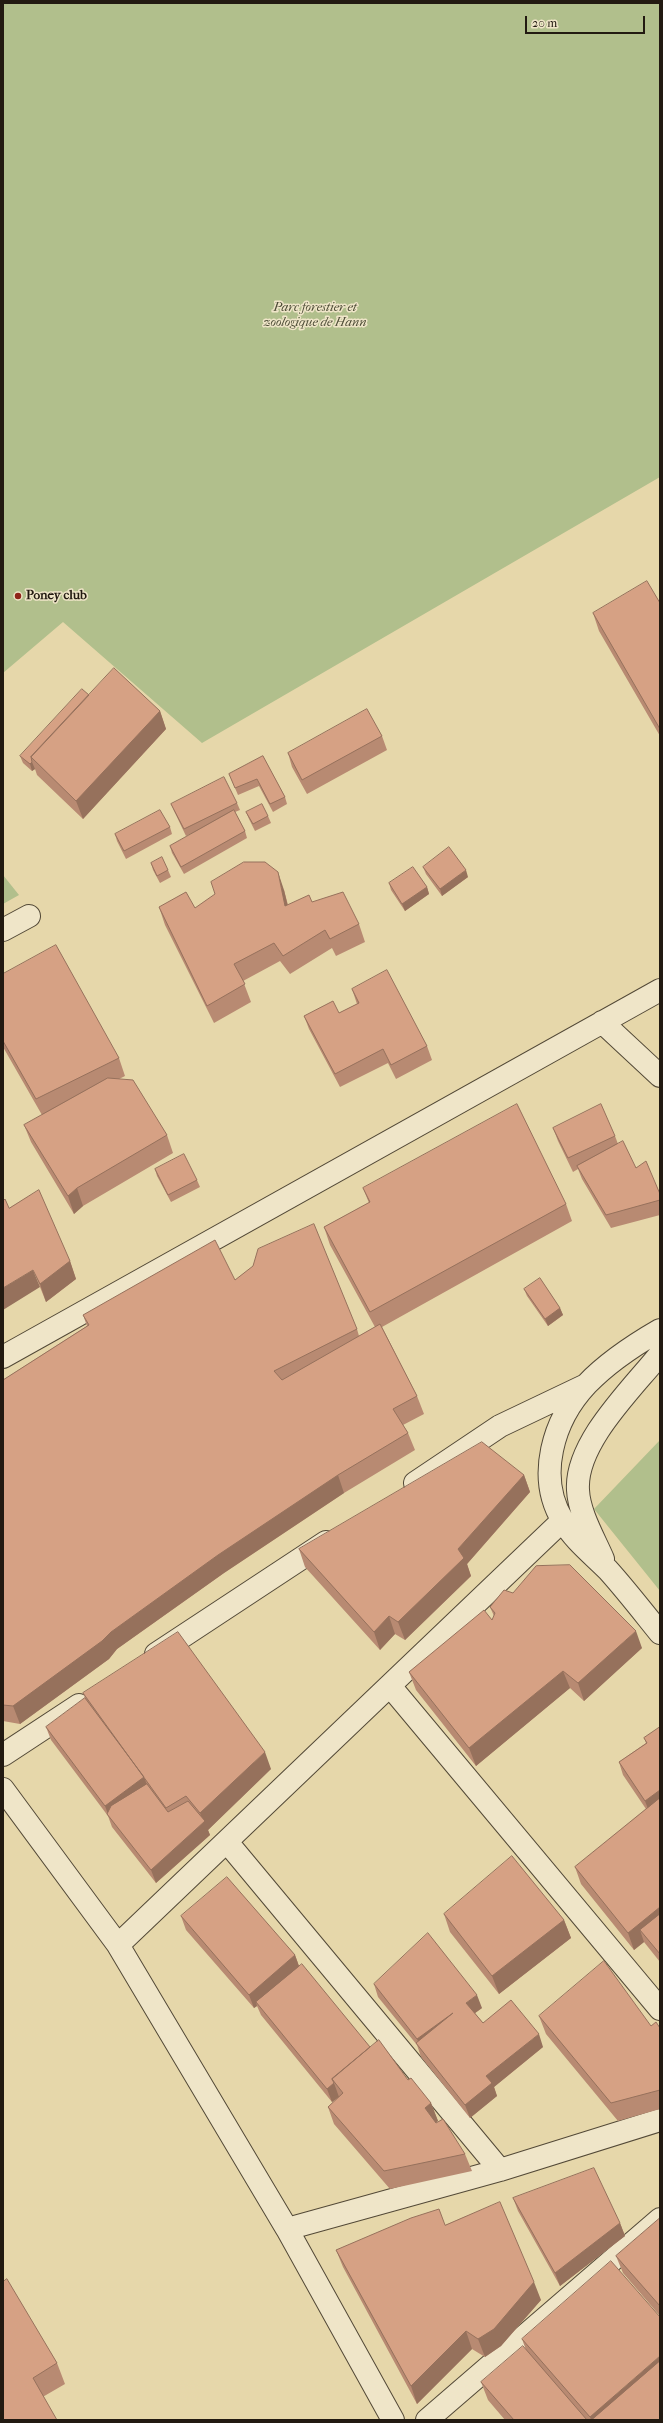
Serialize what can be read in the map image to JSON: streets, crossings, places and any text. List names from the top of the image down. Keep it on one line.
{"parks":["Parc forestier et zoologique de Hann"],"places":["Poney club"],"scale_bar":"20 m"}
